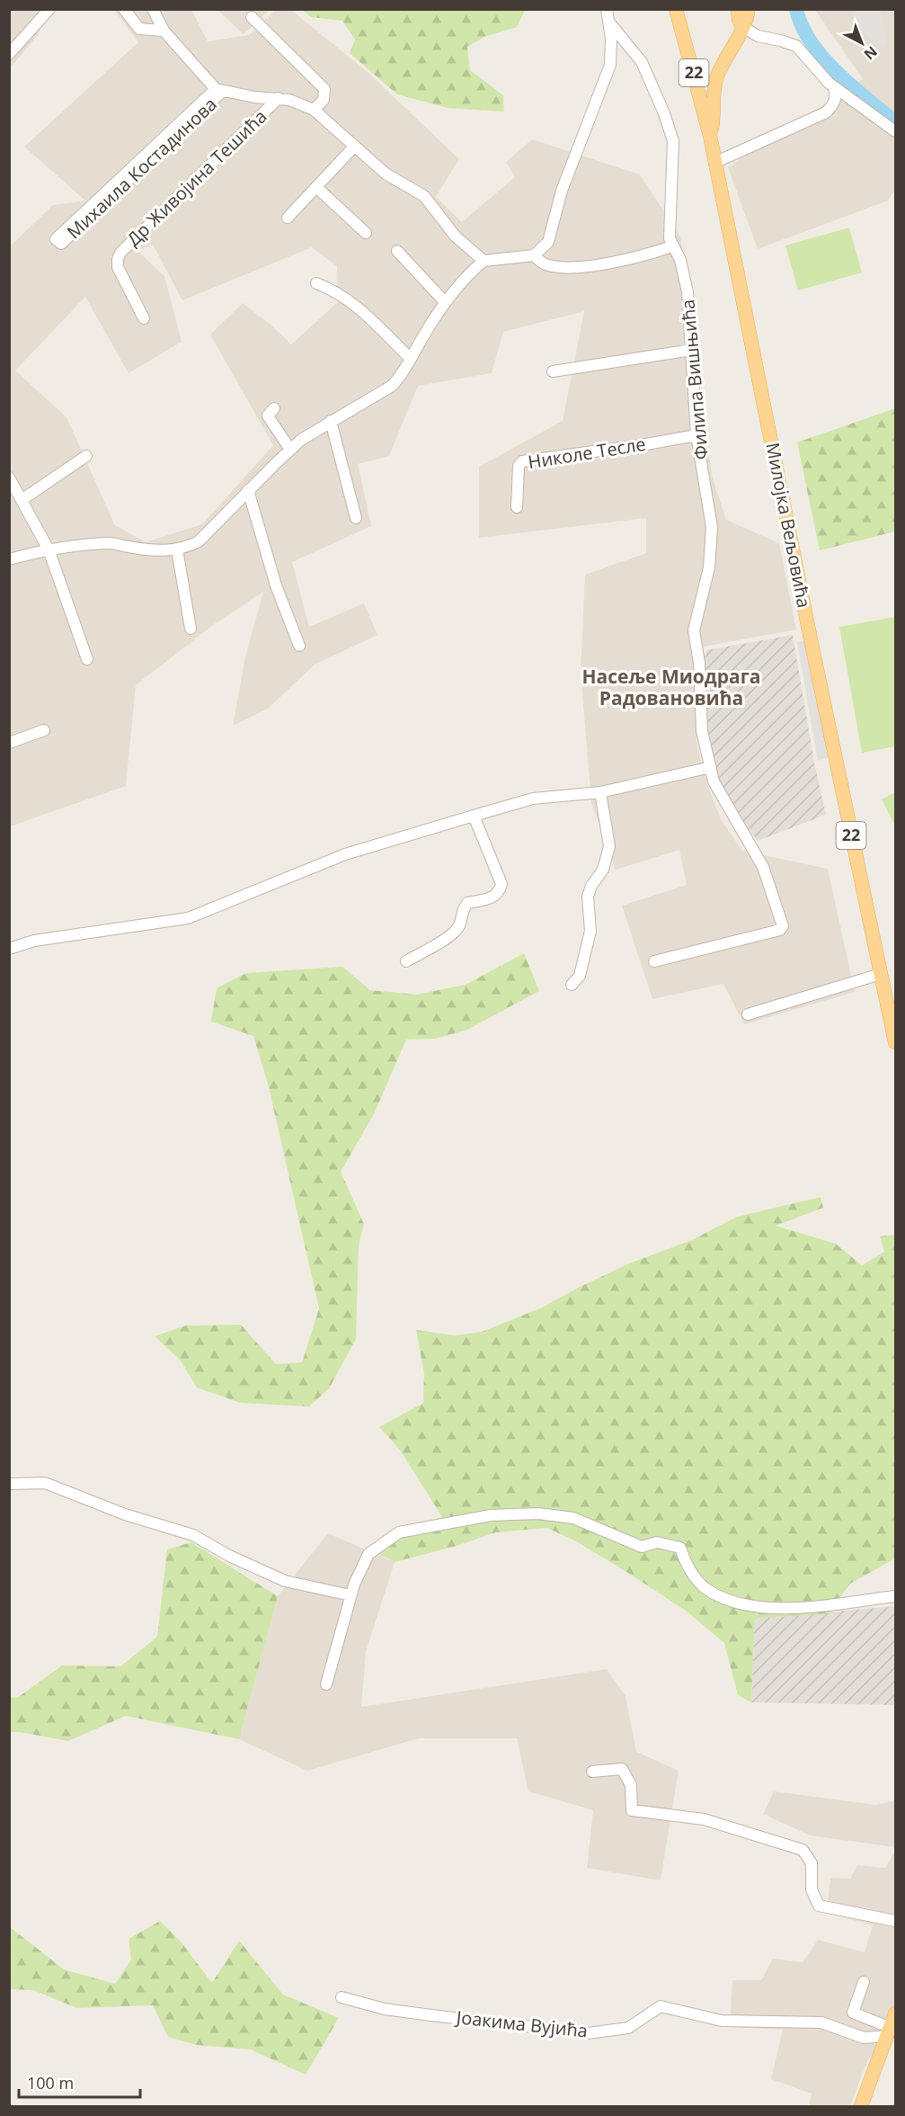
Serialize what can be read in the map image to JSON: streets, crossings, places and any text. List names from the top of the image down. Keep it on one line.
{"streets":{"main road":["22","Милојка Вељовића"],"street":["Михаила Костадинова","Др Живојина Тешића","Филипа Вишњића","Николе Тесле","Јоакима Вујића"]},"crossings":[["Филипа Вишњића","Николе Тесле"]],"districts":["Насеље Миодрага Радовановића"],"scale_bar":"100 m","north":"bottom right"}
